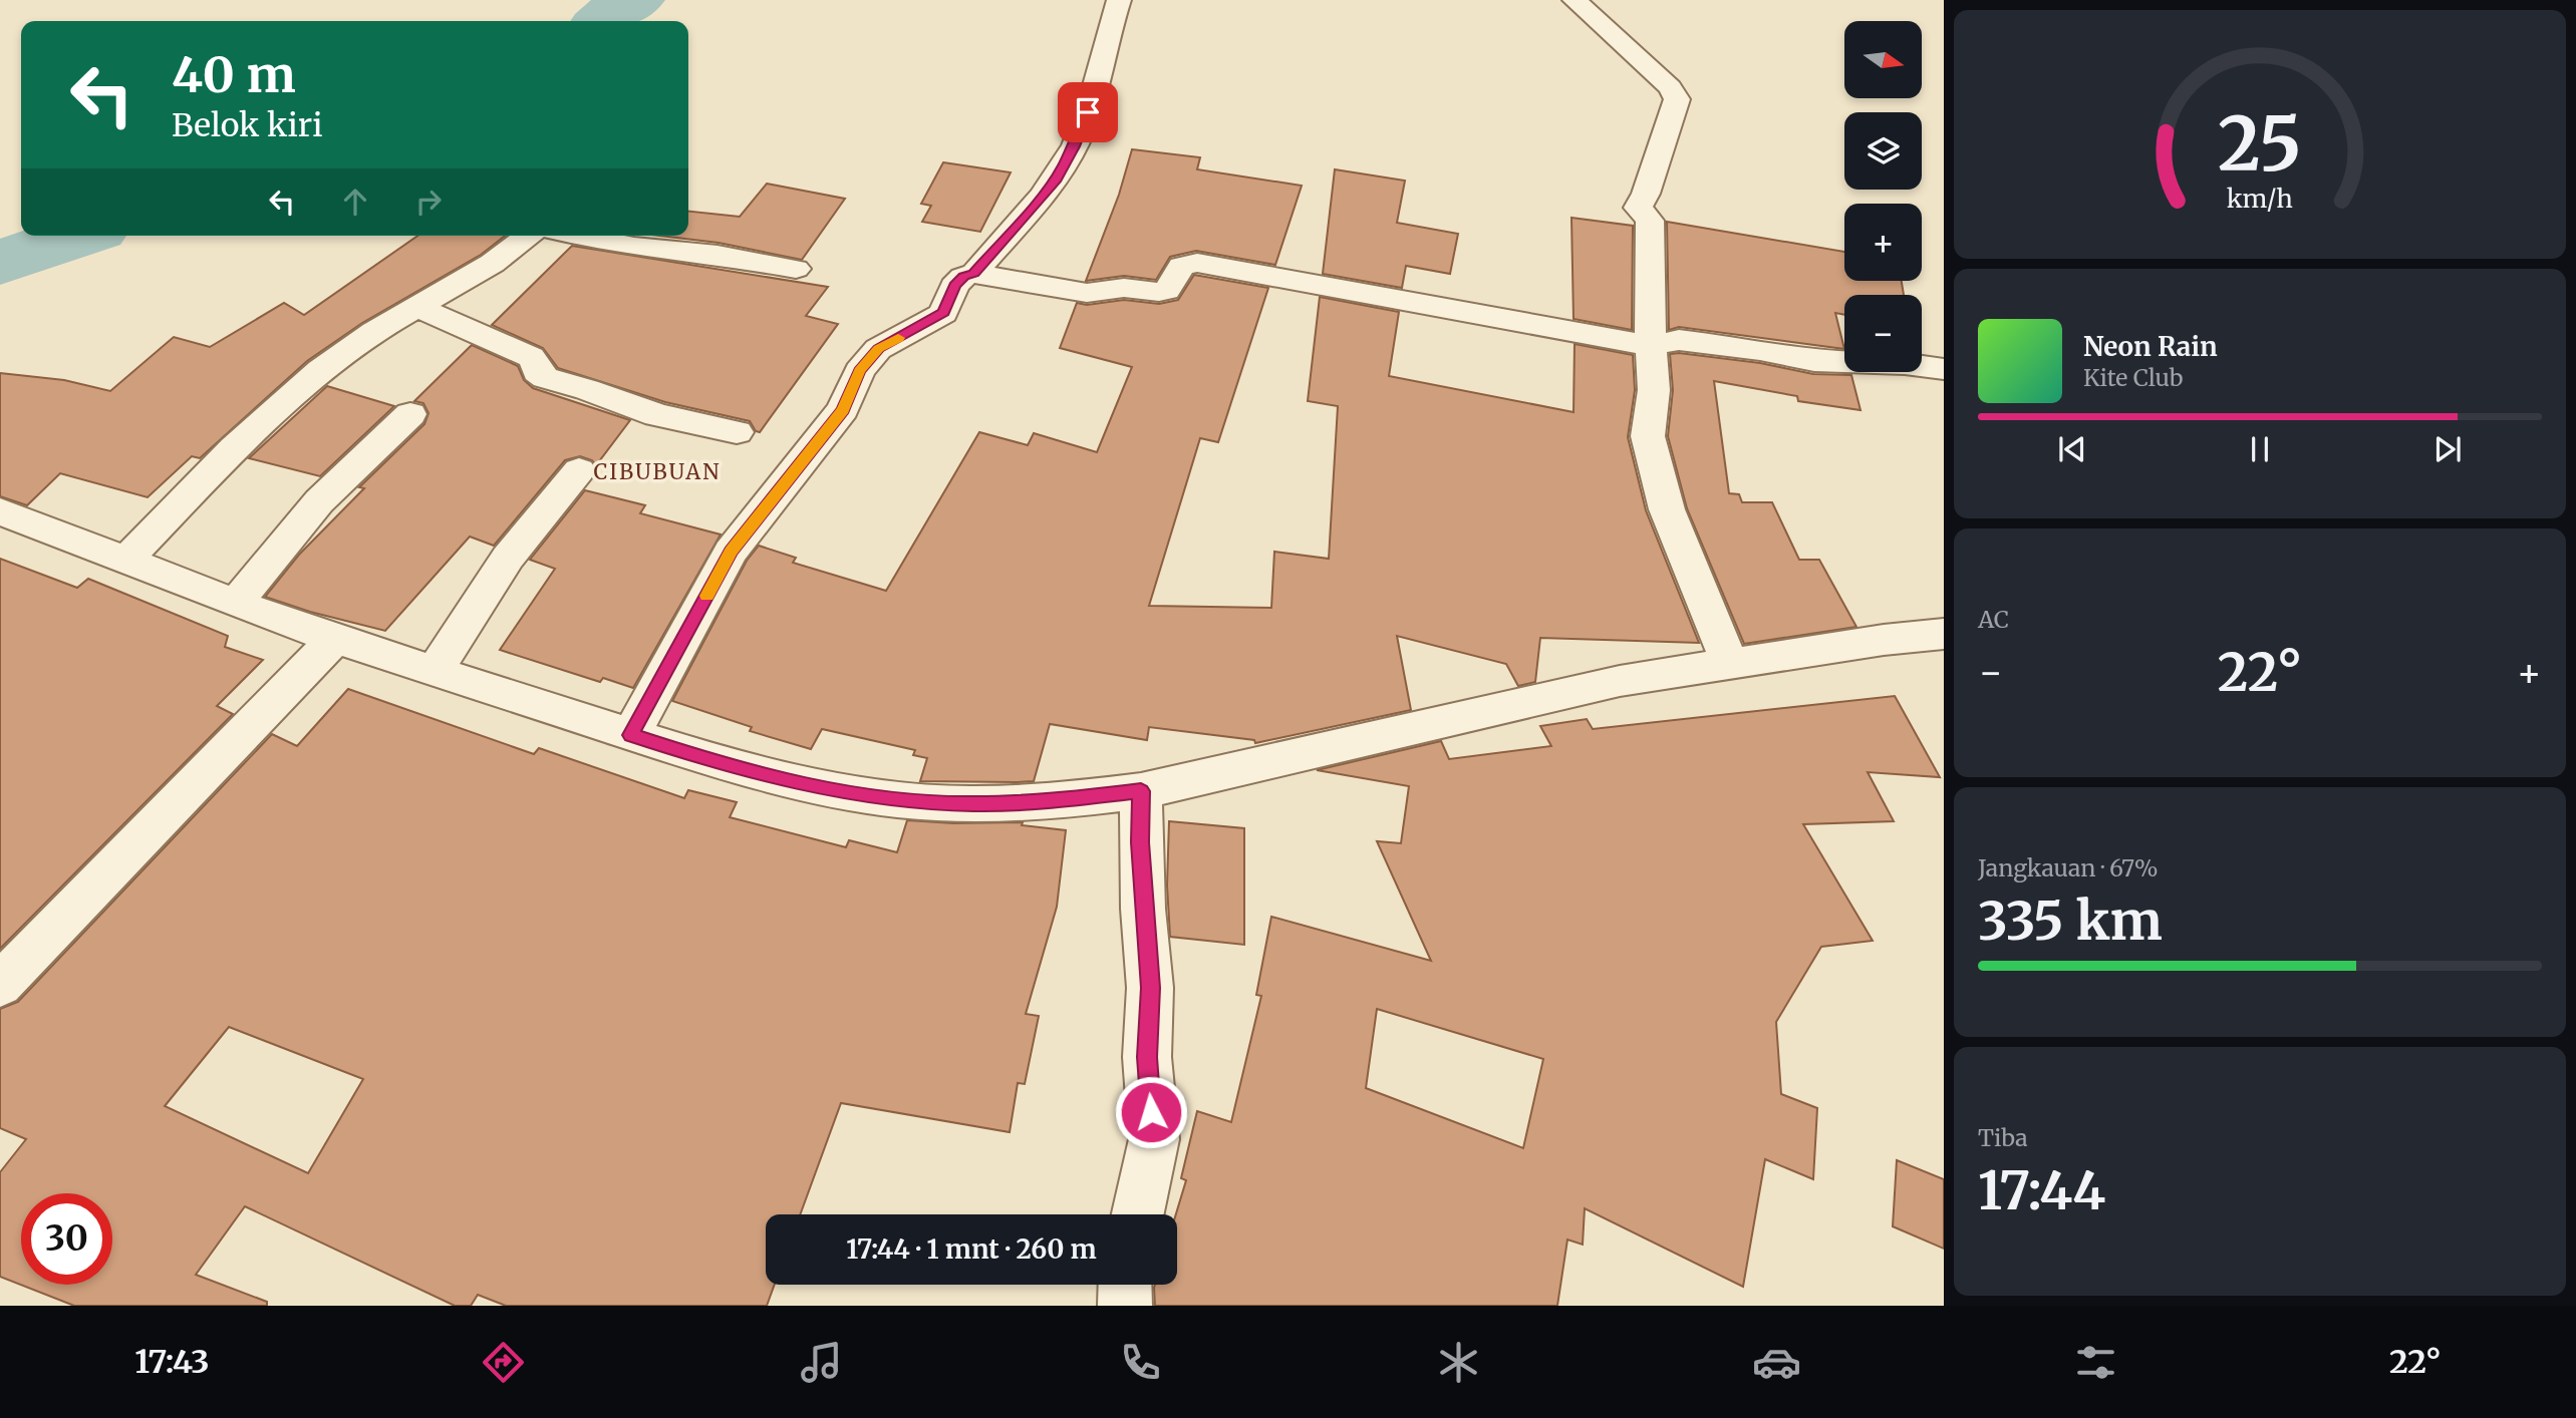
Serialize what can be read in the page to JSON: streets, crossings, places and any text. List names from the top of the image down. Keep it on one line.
{"districts":["CIBUBUAN"],"north":"right","page":{"map_buttons":["+","−"],"turn":["40 m","Belok kiri"],"song":["Neon Rain","Kite Club"],"tile":["AC",["Jangkauan · 67%","335 km"],["Tiba","17:44"]],"heat":["−","22°","+"],"limit":"30","trip":"17:44 · 1 mnt · 260 m","tabs":["17:43","22°"],"gauge":["25","km/h"]}}
